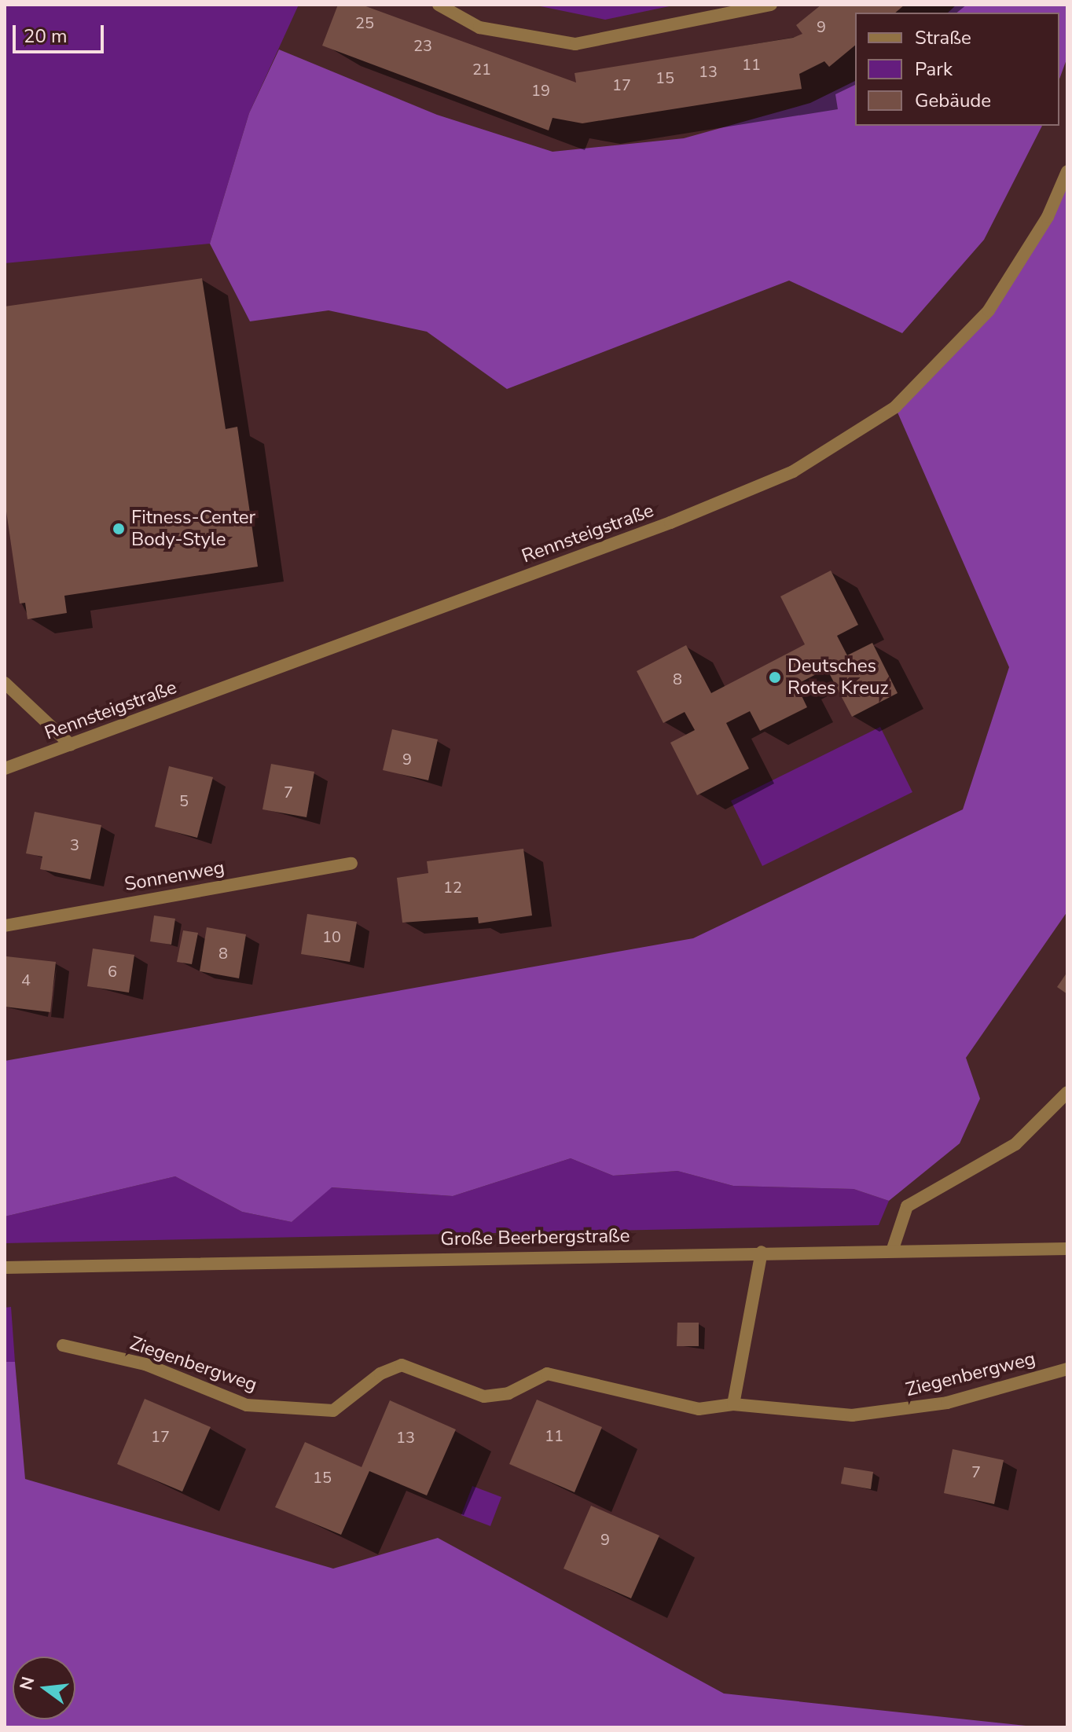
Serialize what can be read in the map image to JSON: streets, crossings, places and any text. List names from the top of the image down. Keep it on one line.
{"streets":{"street":["Rennsteigstraße","Sonnenweg","Große Beerbergstraße","Ziegenbergweg"]},"places":["Fitness-Center Body-Style","Deutsches Rotes Kreuz"],"house_numbers":["25","9","23","11","21","13","15","17","19","8","9","7","5","3","12","10","8","6","4","11","17","13","7","15","9"],"legend":["Straße","Park","Gebäude"],"scale_bar":"20 m","north":"left"}
